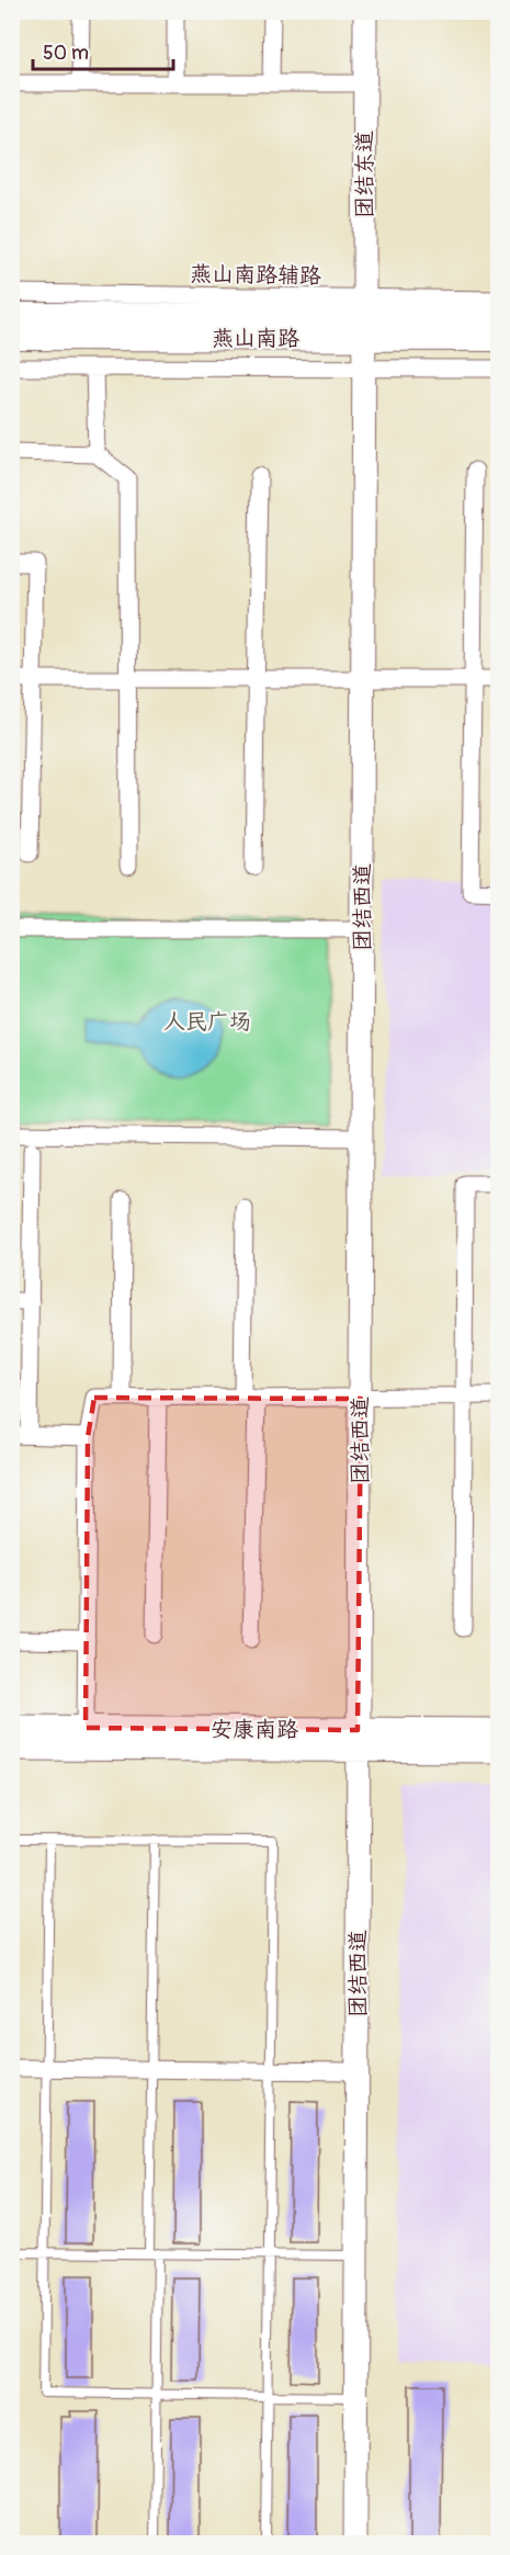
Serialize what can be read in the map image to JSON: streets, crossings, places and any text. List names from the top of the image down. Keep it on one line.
{"streets":{"main road":["燕山南路"],"street":["团结东道","燕山南路辅路","团结西道","安康南路"]},"crossings":[["团结东道","燕山南路辅路"],["团结东道","燕山南路"],["团结东道","团结西道"],["燕山南路辅路","燕山南路"],["燕山南路辅路","团结西道"],["燕山南路","团结西道"],["团结西道","安康南路"]],"parks":["人民广场"],"scale_bar":"50 m"}
